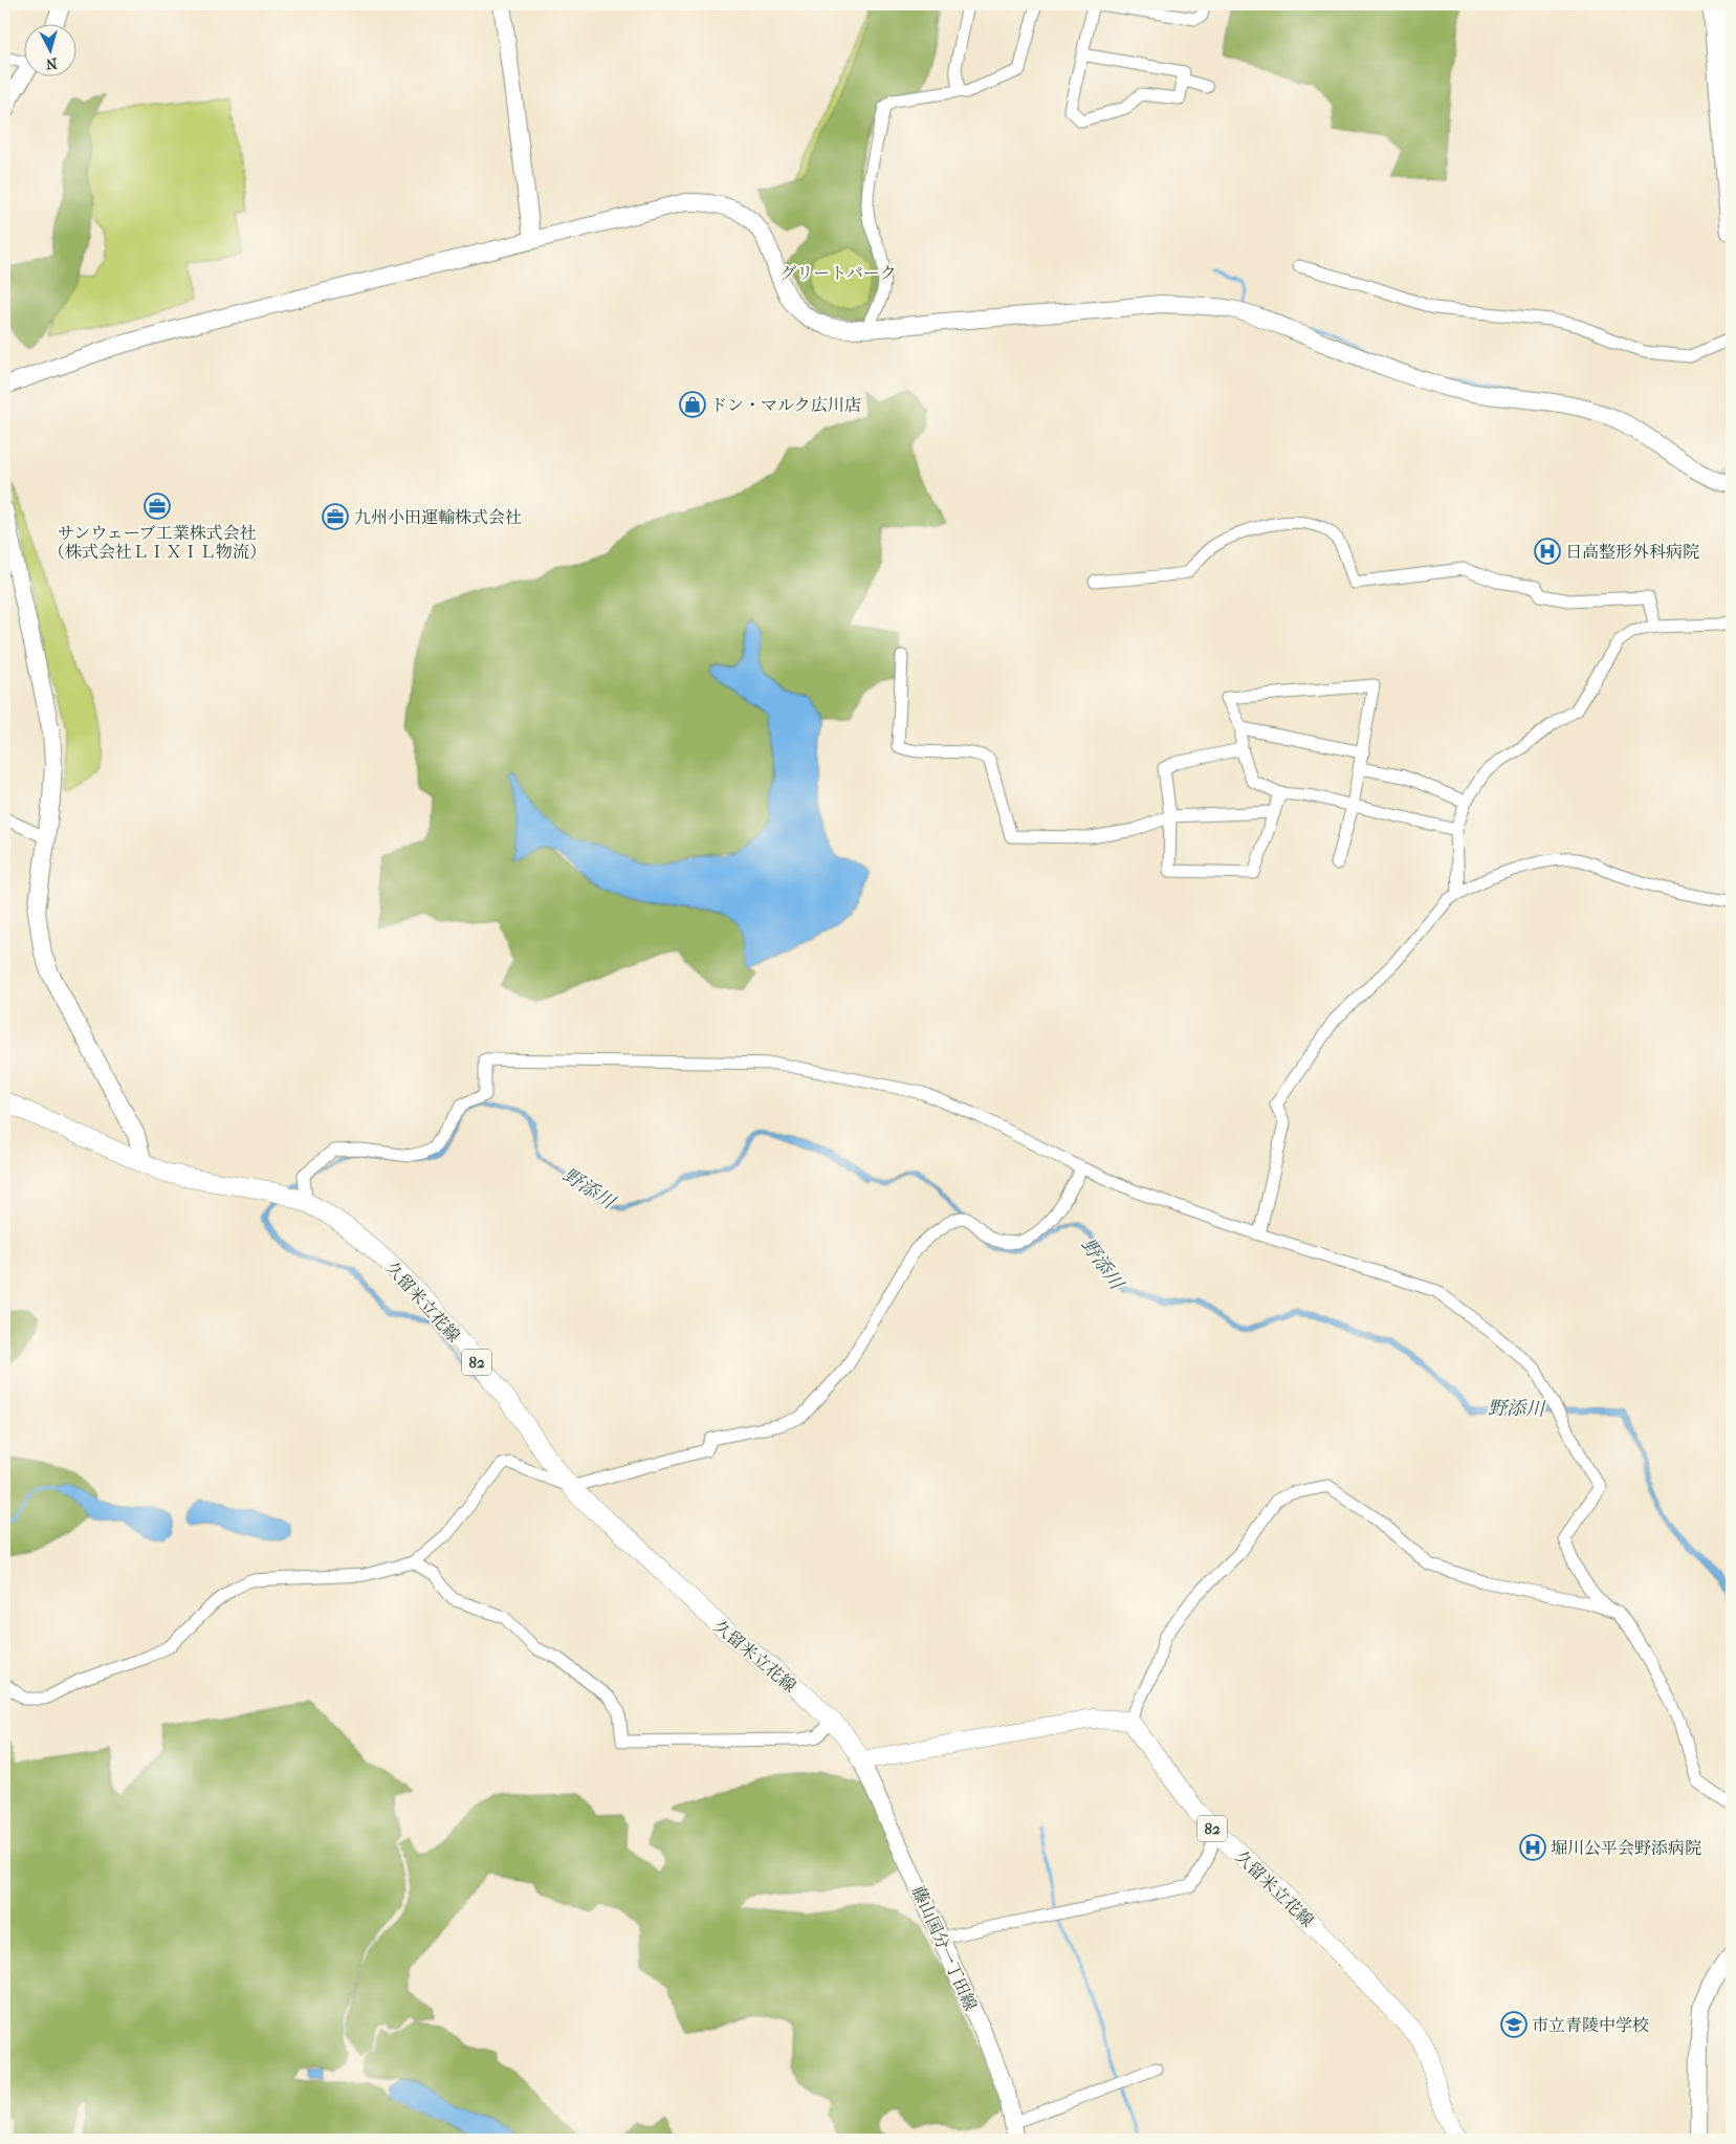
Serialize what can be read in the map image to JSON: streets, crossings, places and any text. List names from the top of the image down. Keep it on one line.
{"streets":{"main road":["久留米立花線","82"],"street":["藤山国分一丁田線"]},"crossings":[["久留米立花線","藤山国分一丁田線"]],"water":["野添川"],"parks":["グリートパーク"],"places":{"shop":["ドン・マルク広川店"],"office":["サンウェーブ工業株式会社 （株式会社ＬＩＸＩＬ物流）","九州小田運輸株式会社"],"hospital":["日高整形外科病院","堀川公平会野添病院"],"school or university":["市立青陵中学校"]},"north":"bottom"}
